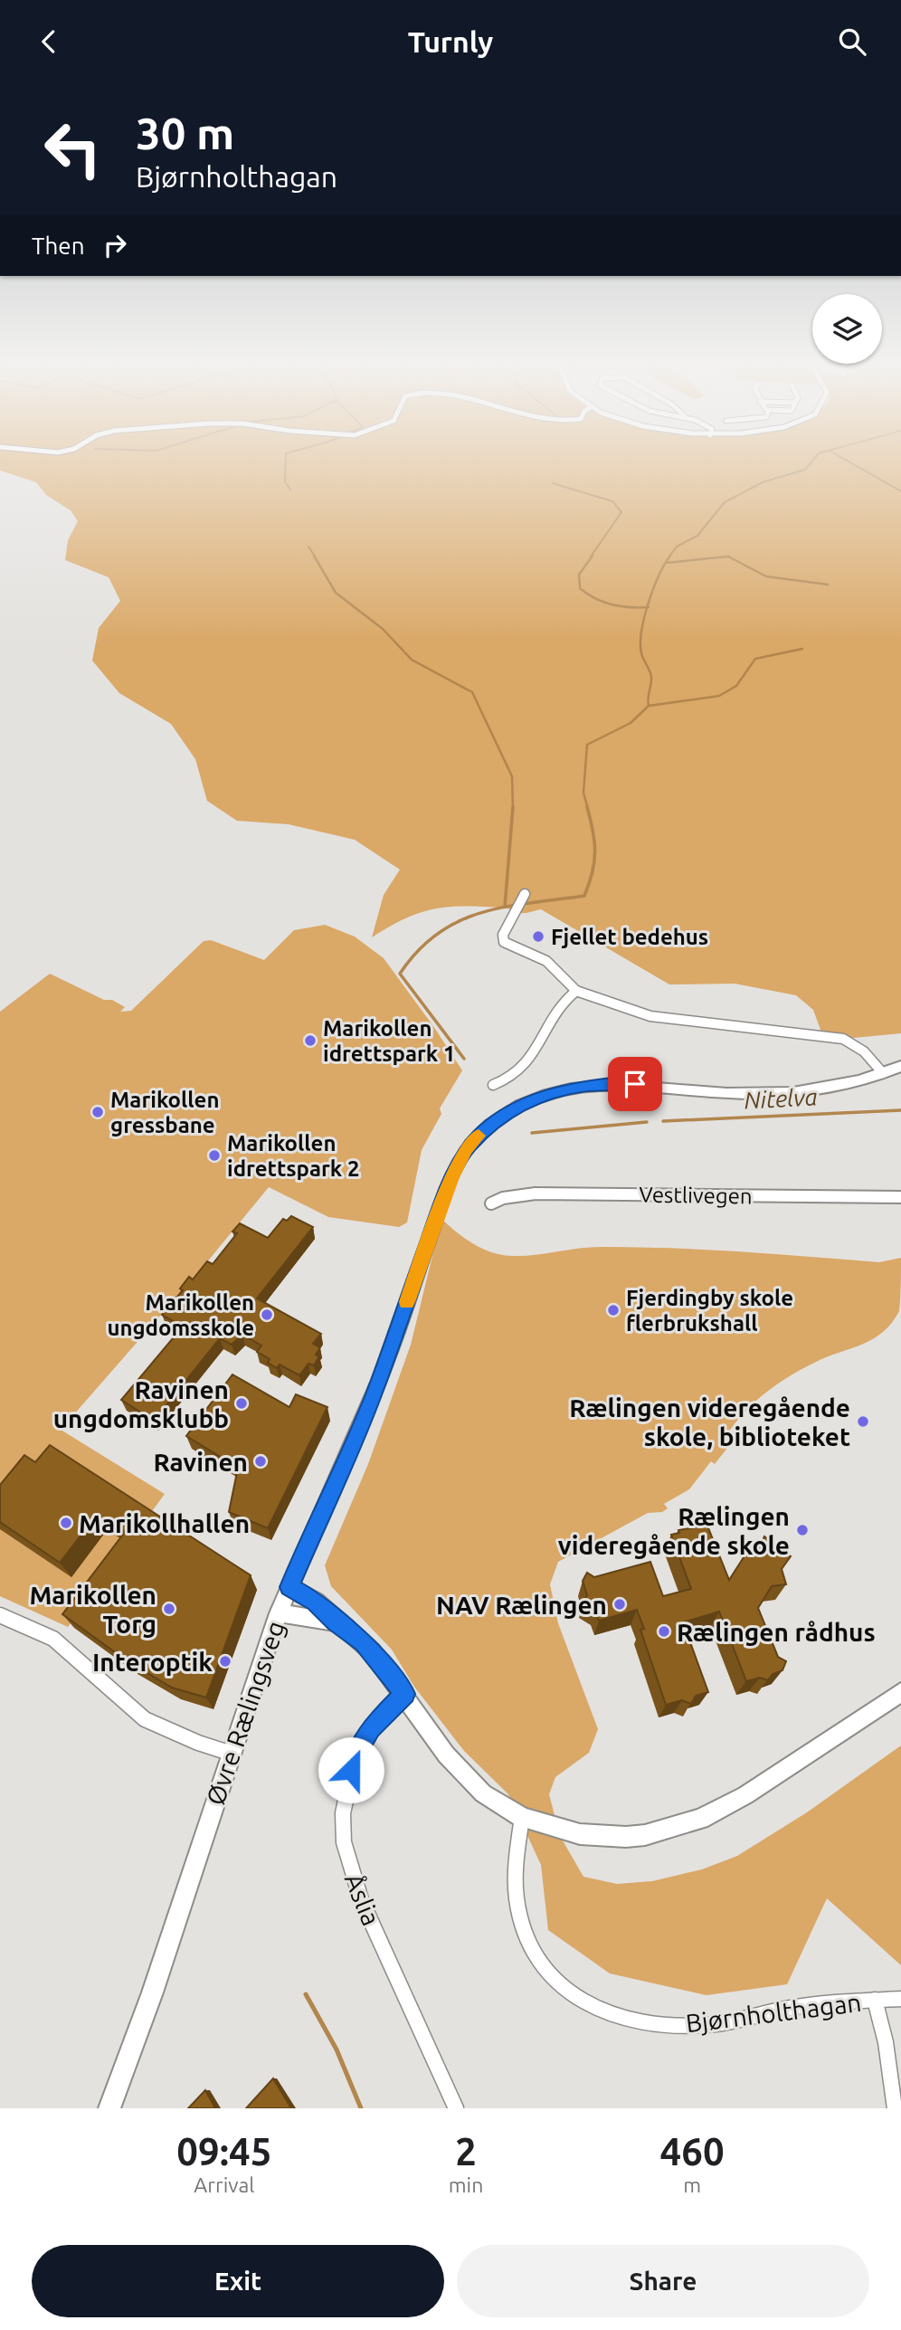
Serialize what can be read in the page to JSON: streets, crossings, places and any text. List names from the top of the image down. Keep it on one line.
{"streets":{"main road":["Øvre Rælingsveg"],"street":["Vestlivegen","Åslia","Bjørnholthagan"]},"water":["Nitelva"],"places":["Fjellet bedehus","Marikollen idrettspark 1","Marikollen gressbane","Marikollen idrettspark 2","Fjerdingby skole flerbrukshall","Marikollen ungdomsskole","Ravinen ungdomsklubb","Rælingen videregående skole, biblioteket","Ravinen","Marikollhallen","Rælingen videregående skole","NAV Rælingen","Marikollen Torg","Rælingen rådhus","Interoptik"],"page":{"header":"Turnly","turn":["30 m","Bjørnholthagan"],"then":"Then","eta":["09:45","Arrival","2","min","460","m"],"buttons":["Exit","Share"]}}
